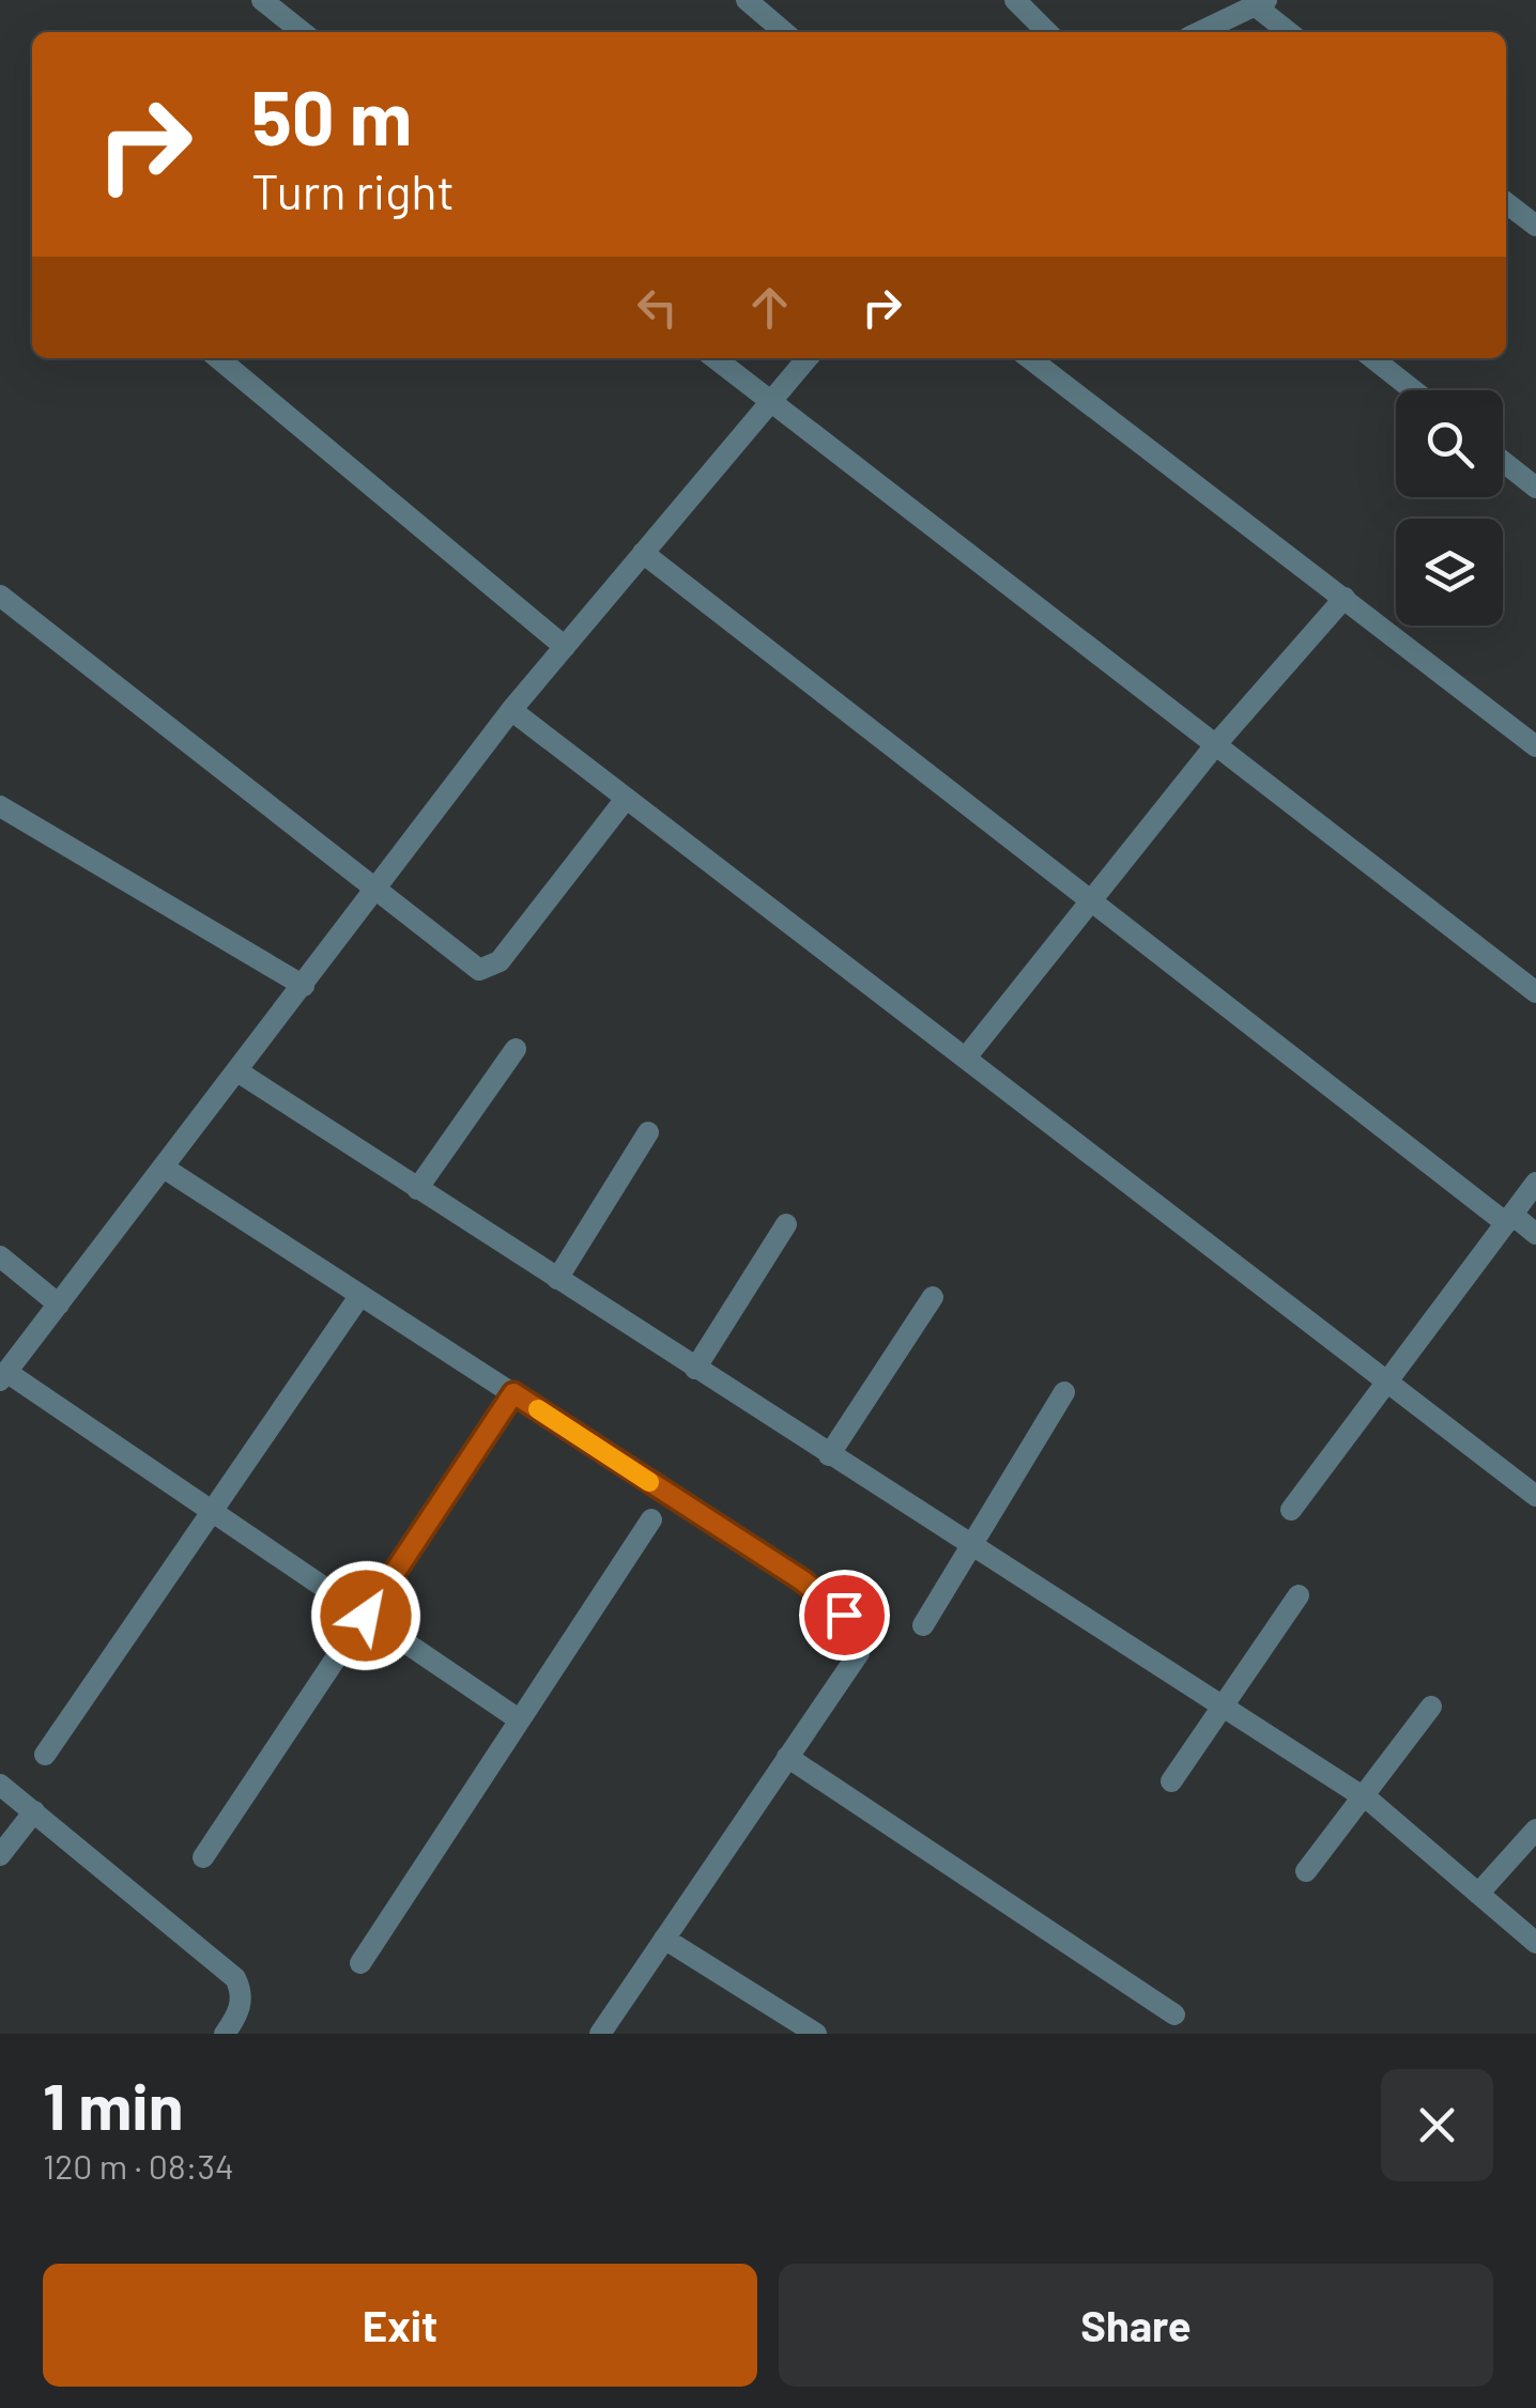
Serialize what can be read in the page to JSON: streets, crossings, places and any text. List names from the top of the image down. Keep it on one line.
{"page":{"turn":["50 m","Turn right"],"heading":["1 min","120 m · 08:34"],"buttons":["Exit","Share"]}}
